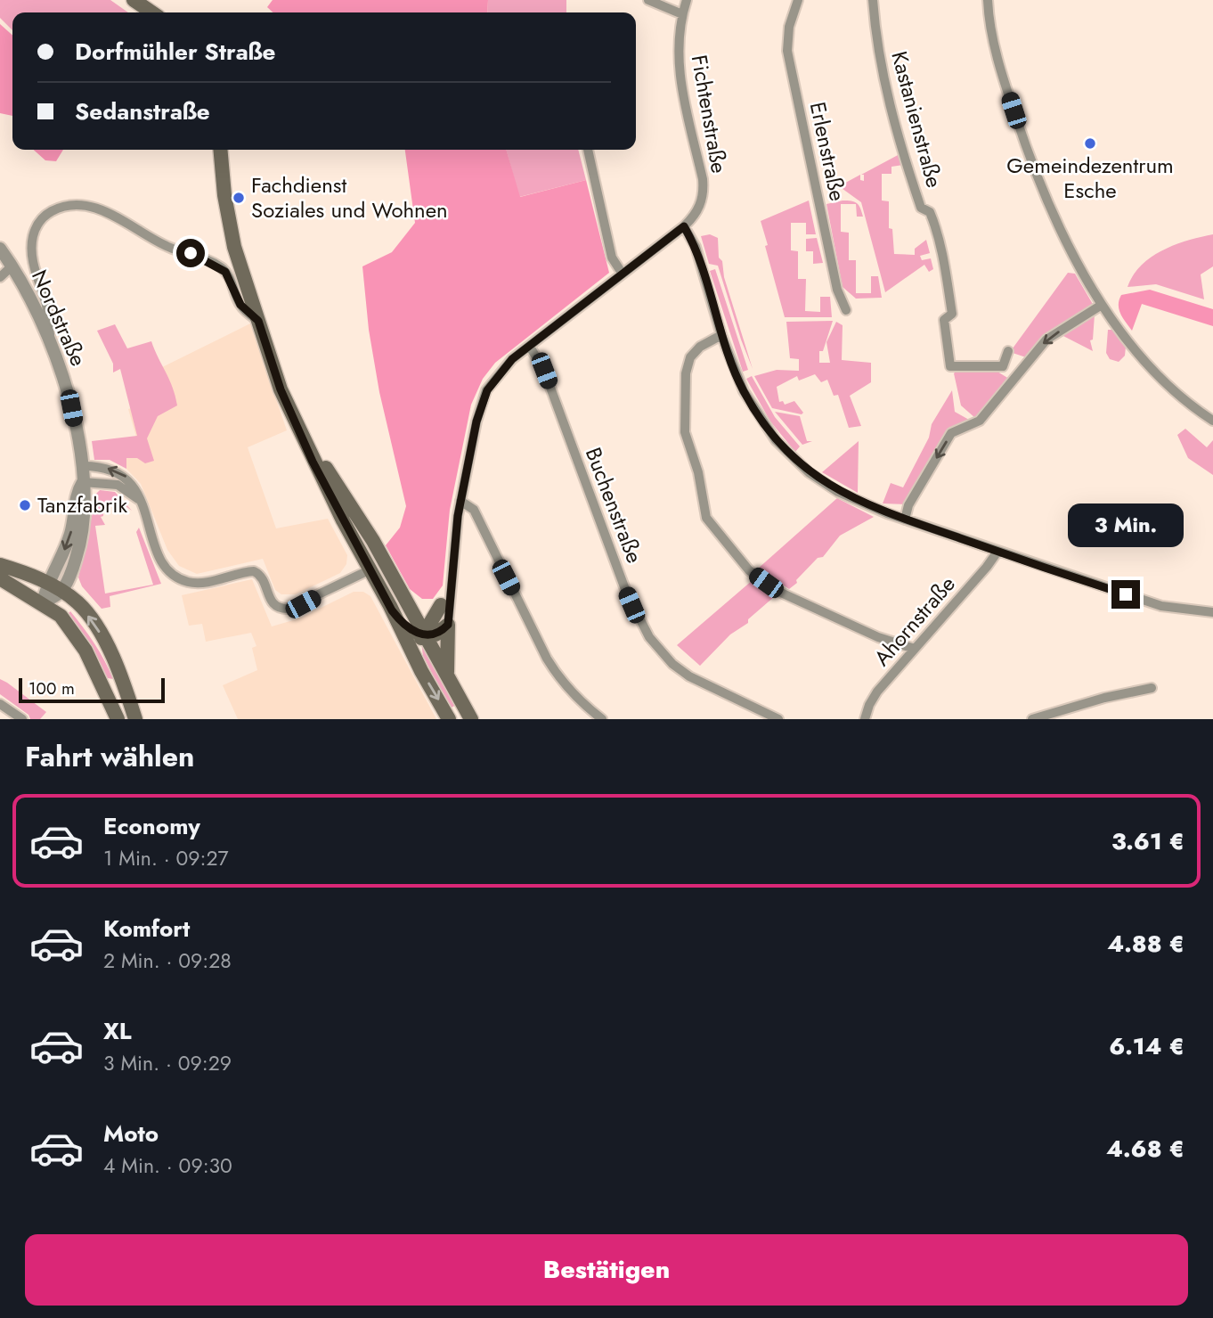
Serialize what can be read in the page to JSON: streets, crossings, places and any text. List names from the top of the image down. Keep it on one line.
{"streets":{"street":["Fichtenstraße","Kastanienstraße","Erlenstraße","Nordstraße","Buchenstraße","Ahornstraße"]},"crossings":[["Fichtenstraße","Buchenstraße"]],"places":["Gemeindezentrum Esche","Fachdienst Soziales und Wohnen","Tanzfabrik"],"scale_bar":"100 m","page":{"banner":["Dorfmühler Straße","Sedanstraße"],"bubble":"3 Min.","scale":"100 m","heading":"Fahrt wählen","list":[{"name":"Economy","note":"1 Min. · 09:27","value":"3.61 €"},{"name":"Komfort","note":"2 Min. · 09:28","value":"4.88 €"},{"name":"XL","note":"3 Min. · 09:29","value":"6.14 €"},{"name":"Moto","note":"4 Min. · 09:30","value":"4.68 €"}],"buttons":"Bestätigen"}}
